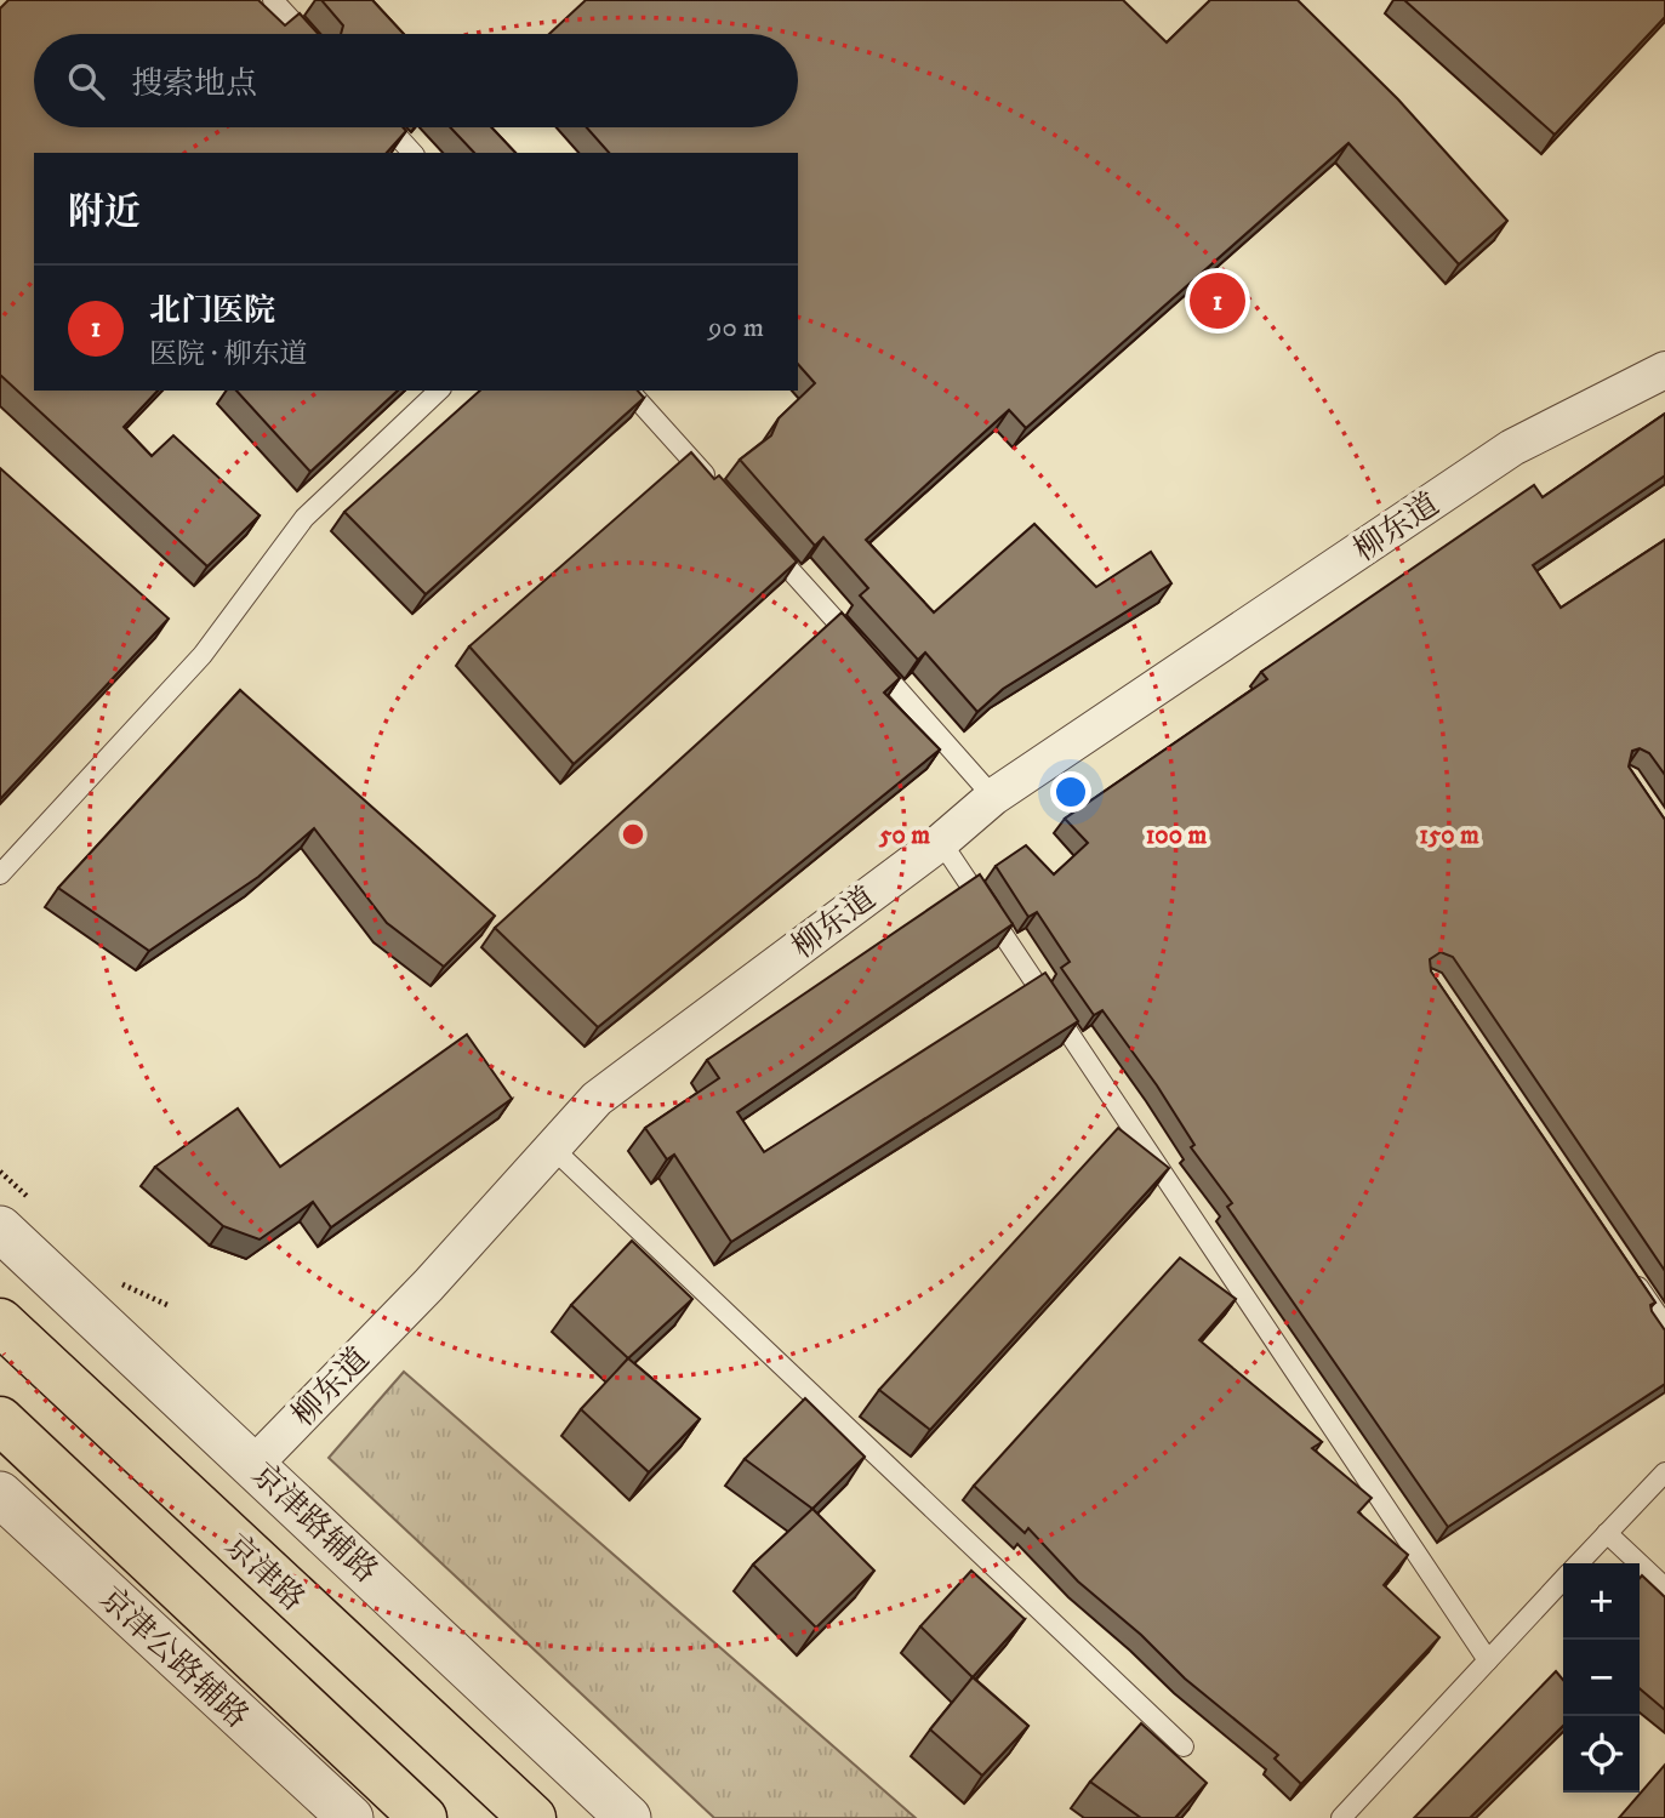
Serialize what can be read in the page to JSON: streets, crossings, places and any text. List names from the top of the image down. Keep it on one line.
{"streets":{"main road":["京津路"],"street":["柳东道","京津路辅路","京津公路辅路"]},"crossings":[["柳东道","京津路辅路"]],"page":{"search":"搜索地点","heading":"附近","list":[{"mark":"1","name":"北门医院","note":"医院 · 柳东道","value":"90 m"}],"pins":"1","map_buttons":["+","−"]},"rings":["50 m","100 m","150 m"]}
